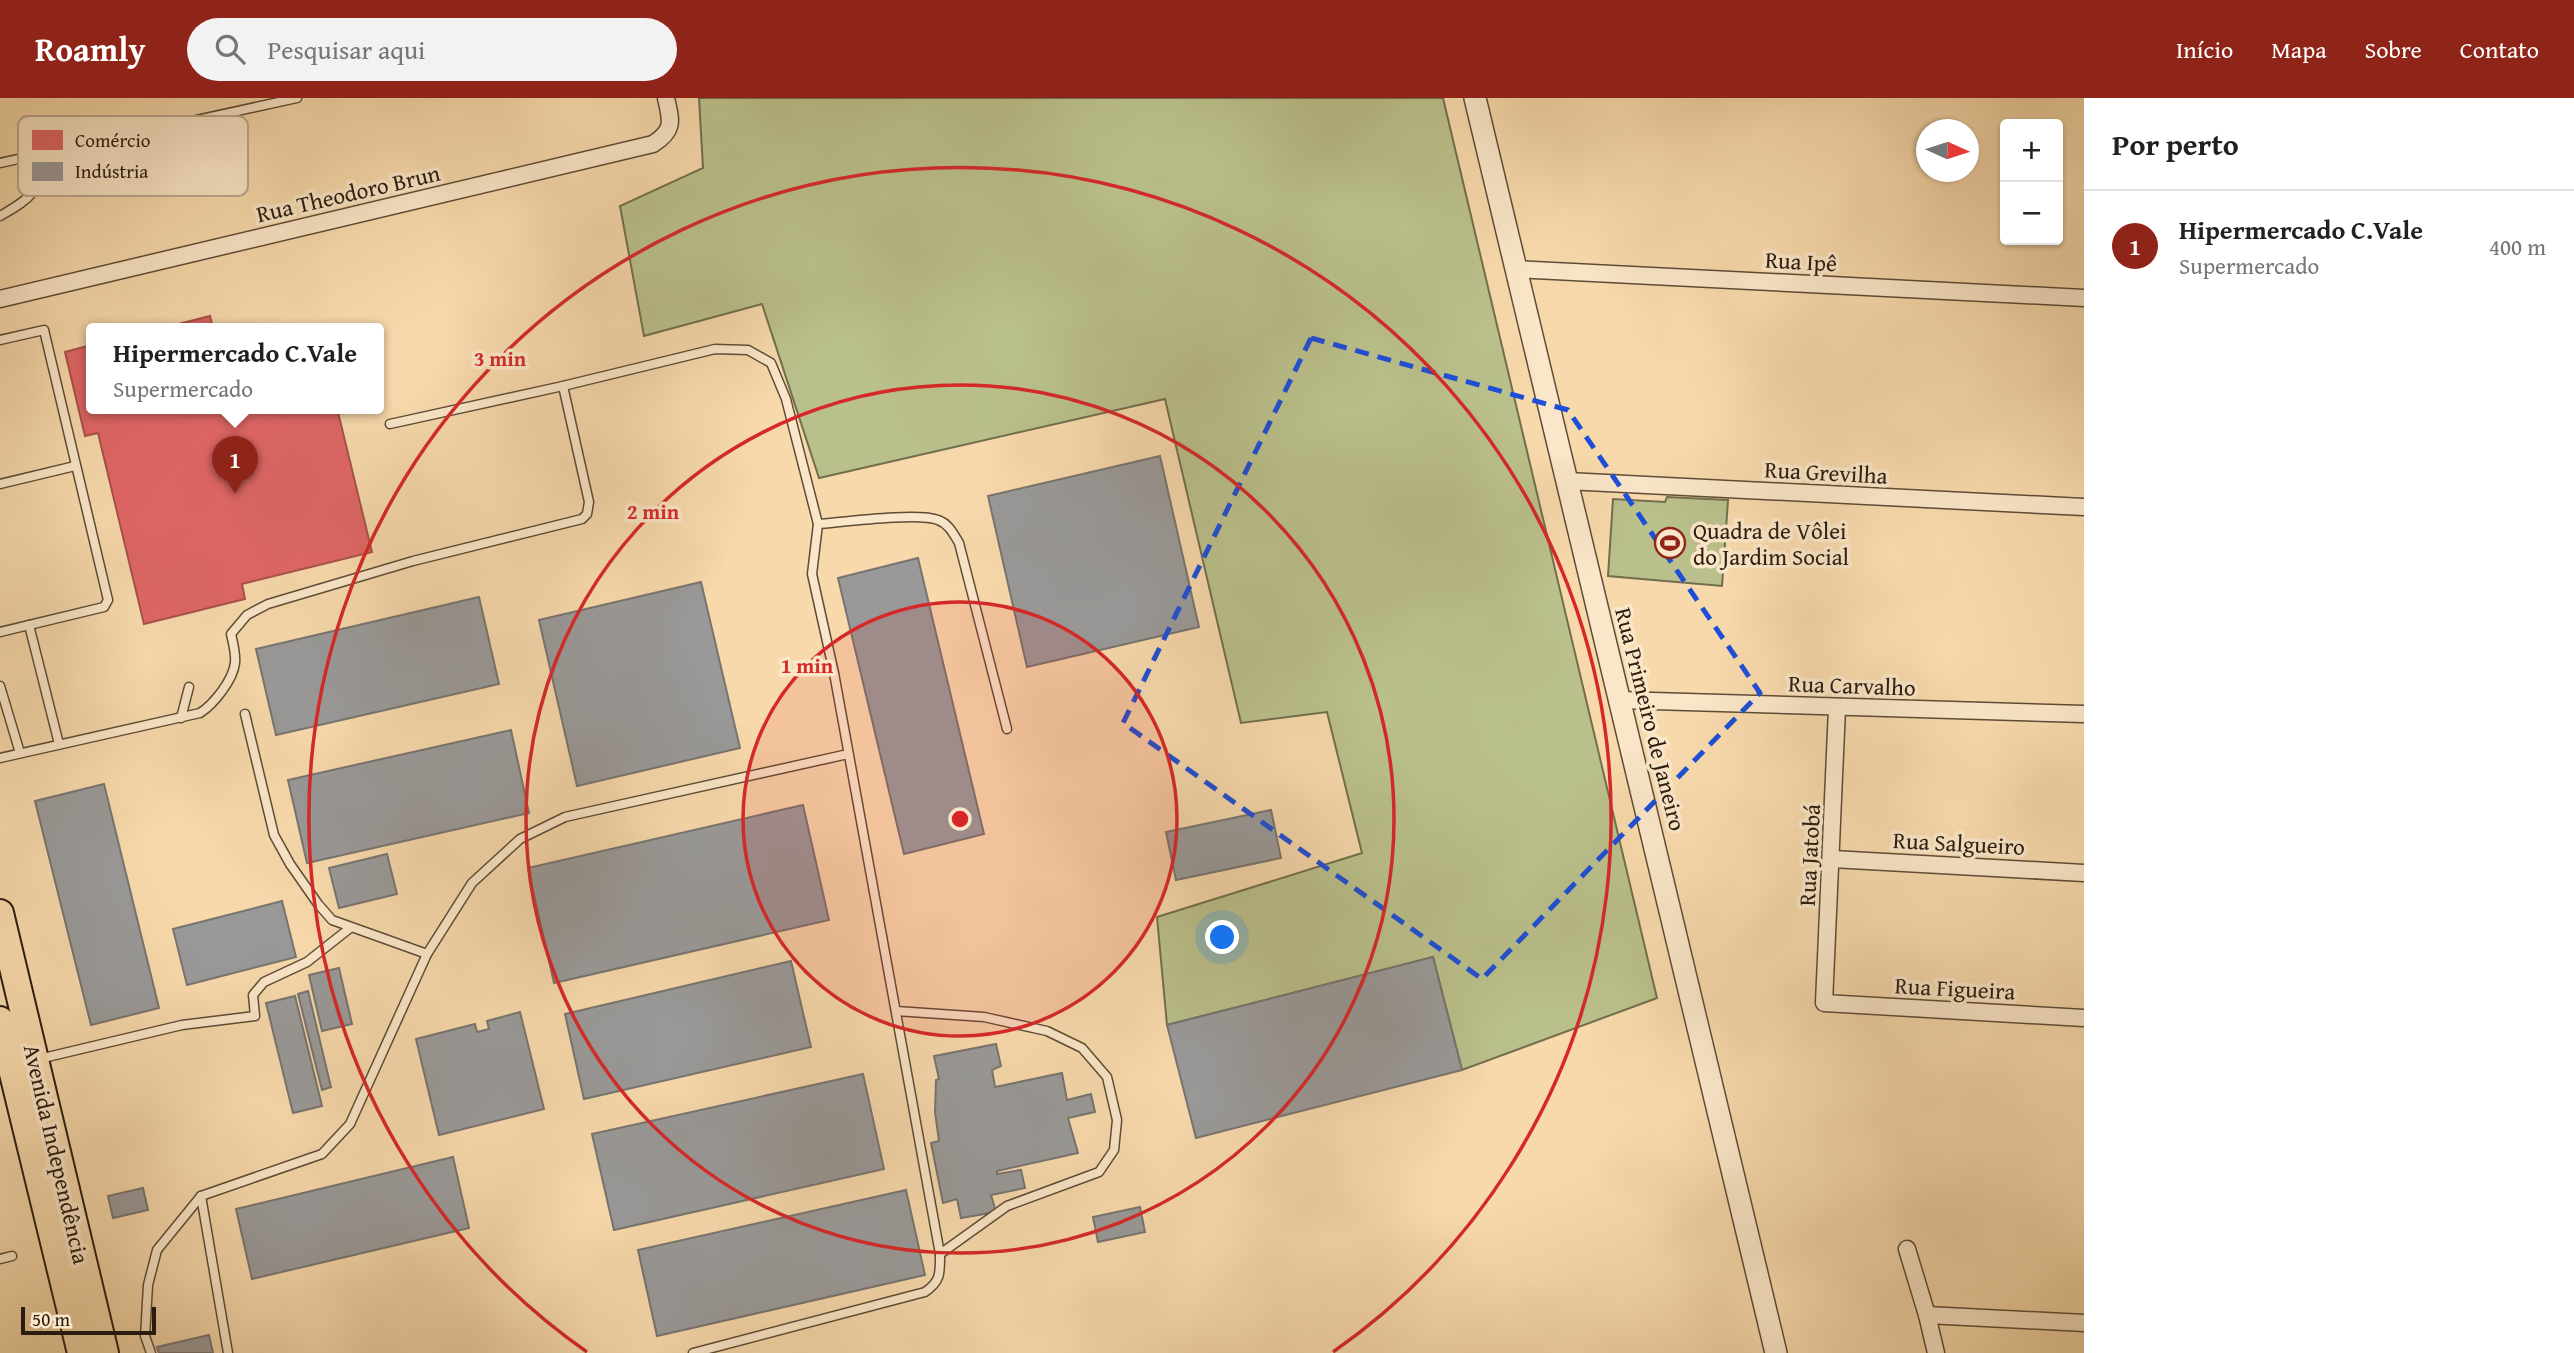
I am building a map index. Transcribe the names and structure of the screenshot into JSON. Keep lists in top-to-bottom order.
{
  "streets": {
    "main road": ["Avenida Independência"],
    "street": [
      "Rua Theodoro Brun",
      "Rua Ipê",
      "Rua Grevilha",
      "Rua Carvalho",
      "Rua Primeiro de Janeiro",
      "Rua Salgueiro",
      "Rua Jatobá",
      "Rua Figueira"
    ]
  },
  "crossings": [
    ["Rua Ipê", "Rua Primeiro de Janeiro"],
    ["Rua Grevilha", "Rua Primeiro de Janeiro"],
    ["Rua Carvalho", "Rua Primeiro de Janeiro"],
    ["Rua Carvalho", "Rua Jatobá"],
    ["Rua Salgueiro", "Rua Jatobá"],
    ["Rua Jatobá", "Rua Figueira"]
  ],
  "places": {
    "sports": ["Quadra de Vôlei do Jardim Social"]
  },
  "legend": ["Comércio", "Indústria"],
  "scale_bar": "50 m",
  "north": "right",
  "page": {
    "header": "Roamly",
    "search": "Pesquisar aqui",
    "nav": [
      "Início",
      "Mapa",
      "Sobre",
      "Contato"
    ],
    "heading": "Por perto",
    "map_buttons": ["+", "−"],
    "list": [
      {
        "mark": "1",
        "name": "Hipermercado C.Vale",
        "note": "Supermercado",
        "value": "400 m"
      }
    ],
    "popup": ["Hipermercado C.Vale", "Supermercado"],
    "pins": "1",
    "scale": "50 m"
  },
  "rings": ["3 min", "2 min", "1 min"]
}
